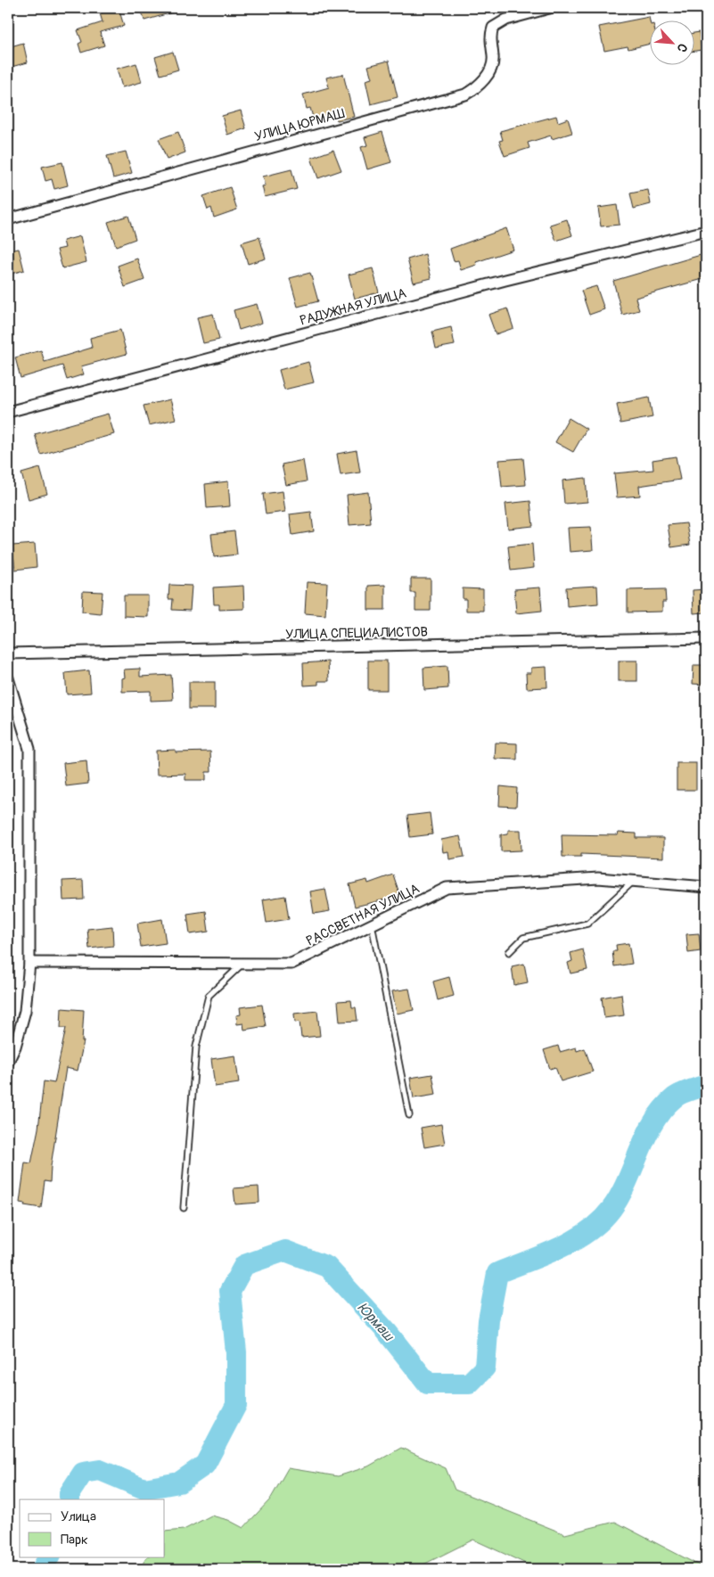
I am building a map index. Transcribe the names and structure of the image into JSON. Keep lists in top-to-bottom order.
{
  "streets": {
    "street": [
      "УЛИЦА ЮРМАШ",
      "РАДУЖНАЯ УЛИЦА",
      "УЛИЦА СПЕЦИАЛИСТОВ",
      "РАССВЕТНАЯ УЛИЦА"
    ]
  },
  "water": ["Юрмаш"],
  "legend": ["Улица", "Парк"],
  "north": "bottom right"
}
